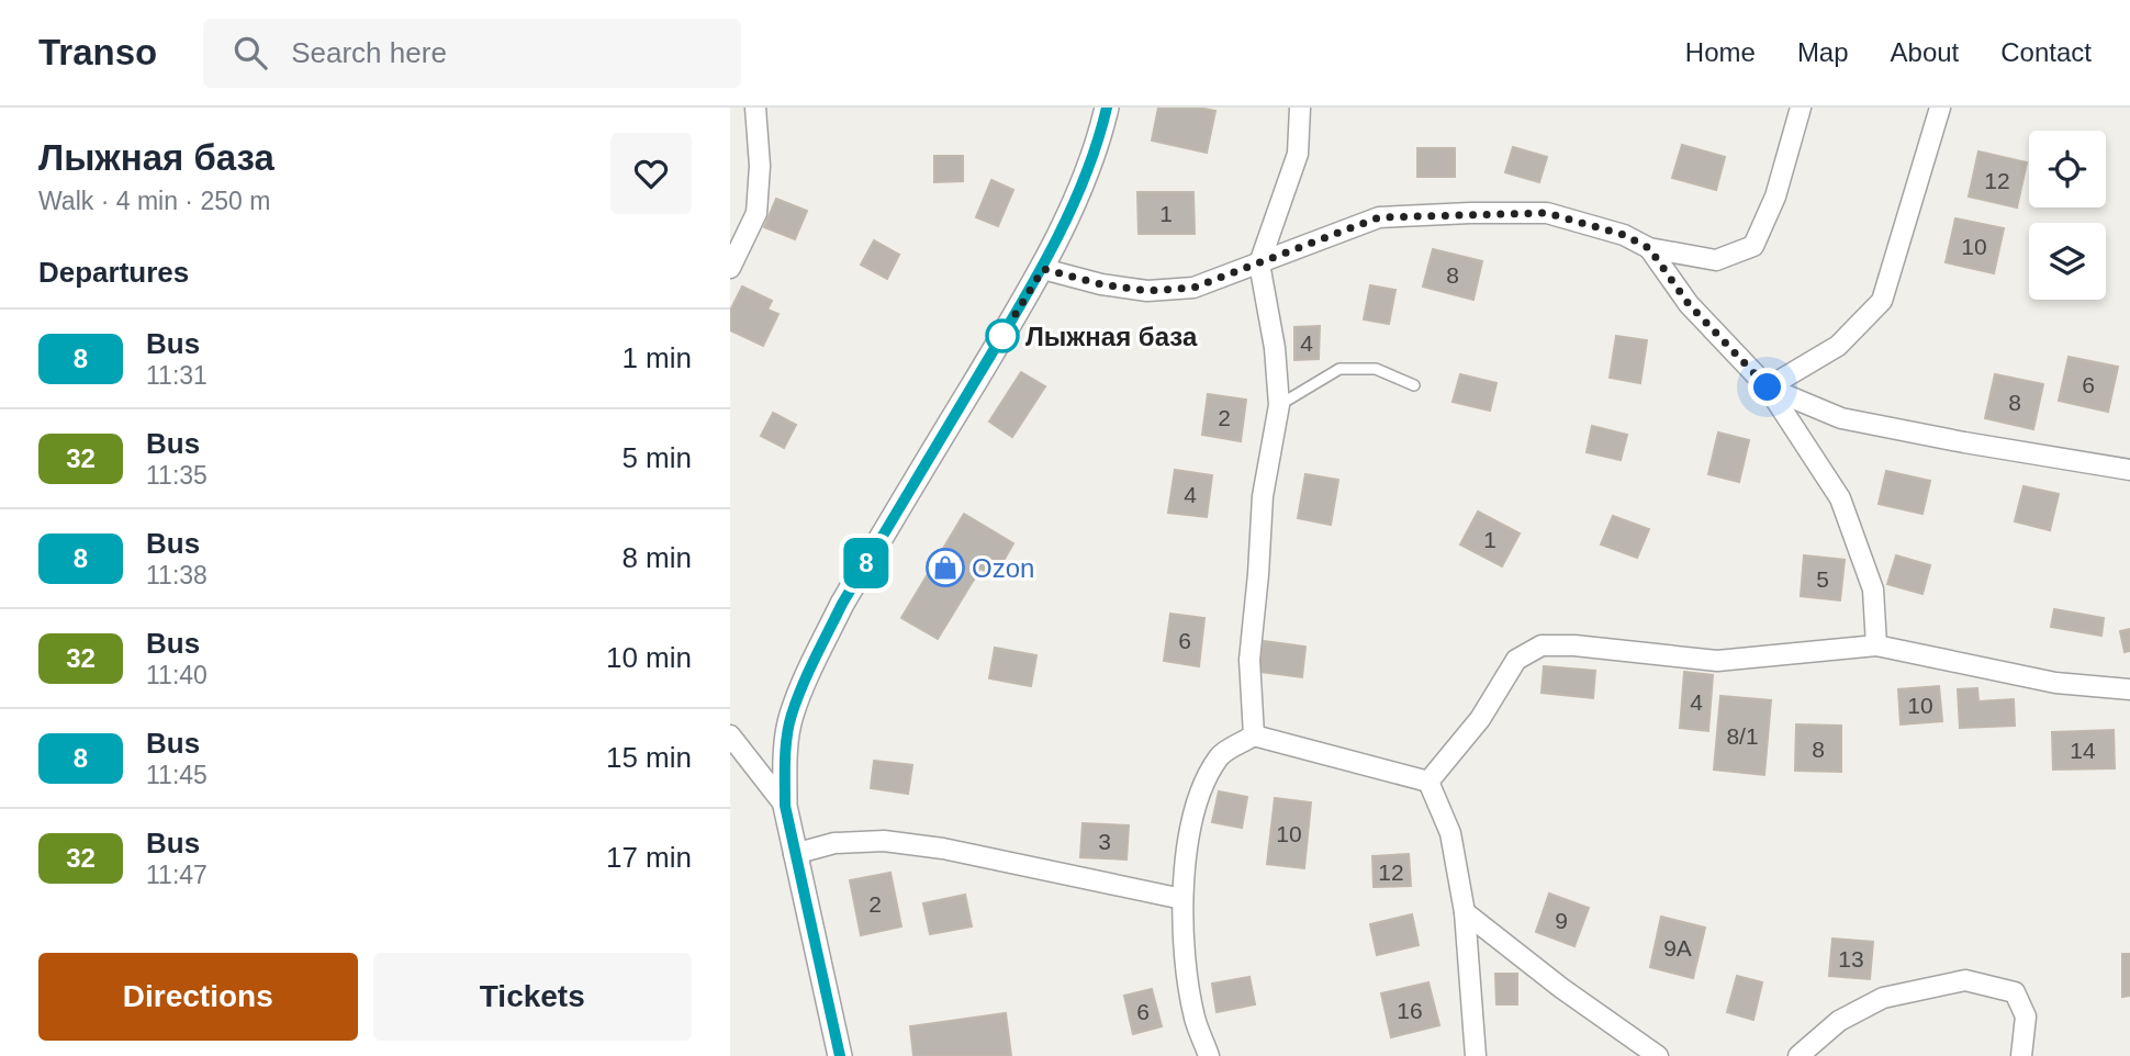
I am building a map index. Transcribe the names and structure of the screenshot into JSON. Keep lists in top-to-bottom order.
{
  "places": {
    "other": ["Лыжная база"],
    "shop": ["Ozon"]
  },
  "lines": ["bus line 8"],
  "house_numbers": [
    "12",
    "1",
    "10",
    "8",
    "4",
    "6",
    "8",
    "2",
    "4",
    "1",
    "5",
    "6",
    "4",
    "10",
    "8/1",
    "8",
    "14",
    "10",
    "3",
    "12",
    "2",
    "9",
    "9А",
    "13",
    "16",
    "6"
  ],
  "page": {
    "header": "Transo",
    "search": "Search here",
    "nav": [
      "Home",
      "Map",
      "About",
      "Contact"
    ],
    "heading": [
      ["Лыжная база", "Walk · 4 min · 250 m"],
      "Departures"
    ],
    "on_map": "8",
    "list": [
      {
        "mark": "8",
        "name": "Bus",
        "note": "11:31",
        "value": "1 min"
      },
      {
        "mark": "32",
        "name": "Bus",
        "note": "11:35",
        "value": "5 min"
      },
      {
        "mark": "8",
        "name": "Bus",
        "note": "11:38",
        "value": "8 min"
      },
      {
        "mark": "32",
        "name": "Bus",
        "note": "11:40",
        "value": "10 min"
      },
      {
        "mark": "8",
        "name": "Bus",
        "note": "11:45",
        "value": "15 min"
      },
      {
        "mark": "32",
        "name": "Bus",
        "note": "11:47",
        "value": "17 min"
      }
    ],
    "buttons": ["Directions", "Tickets"]
  }
}
